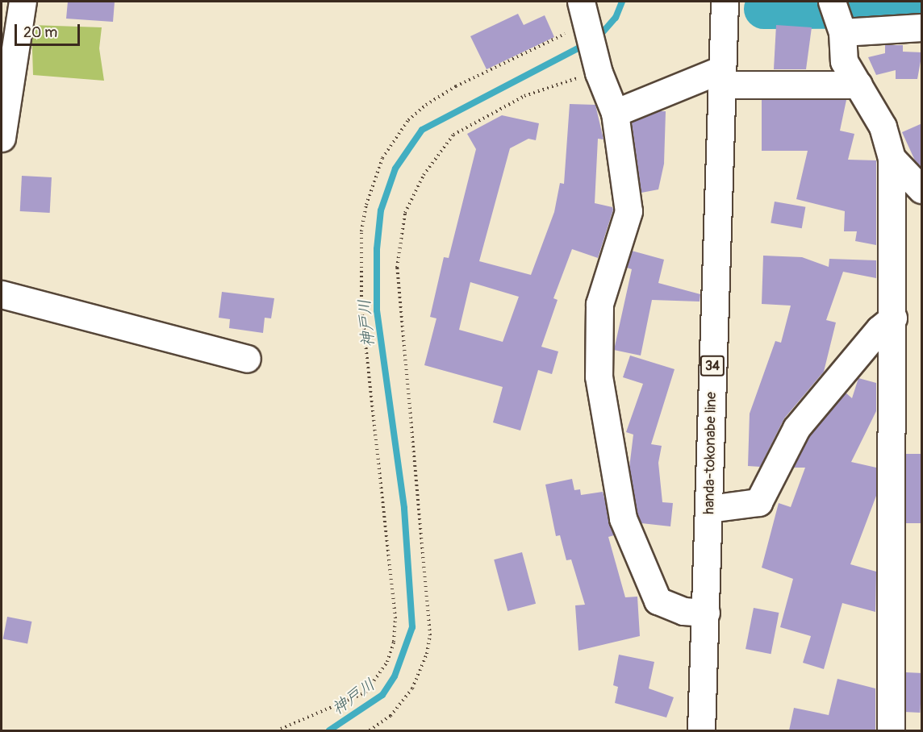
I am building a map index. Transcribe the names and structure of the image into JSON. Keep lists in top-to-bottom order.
{
  "streets": {
    "street": ["34", "handa-tokonabe line"]
  },
  "water": ["神戸川"],
  "scale_bar": "20 m"
}
